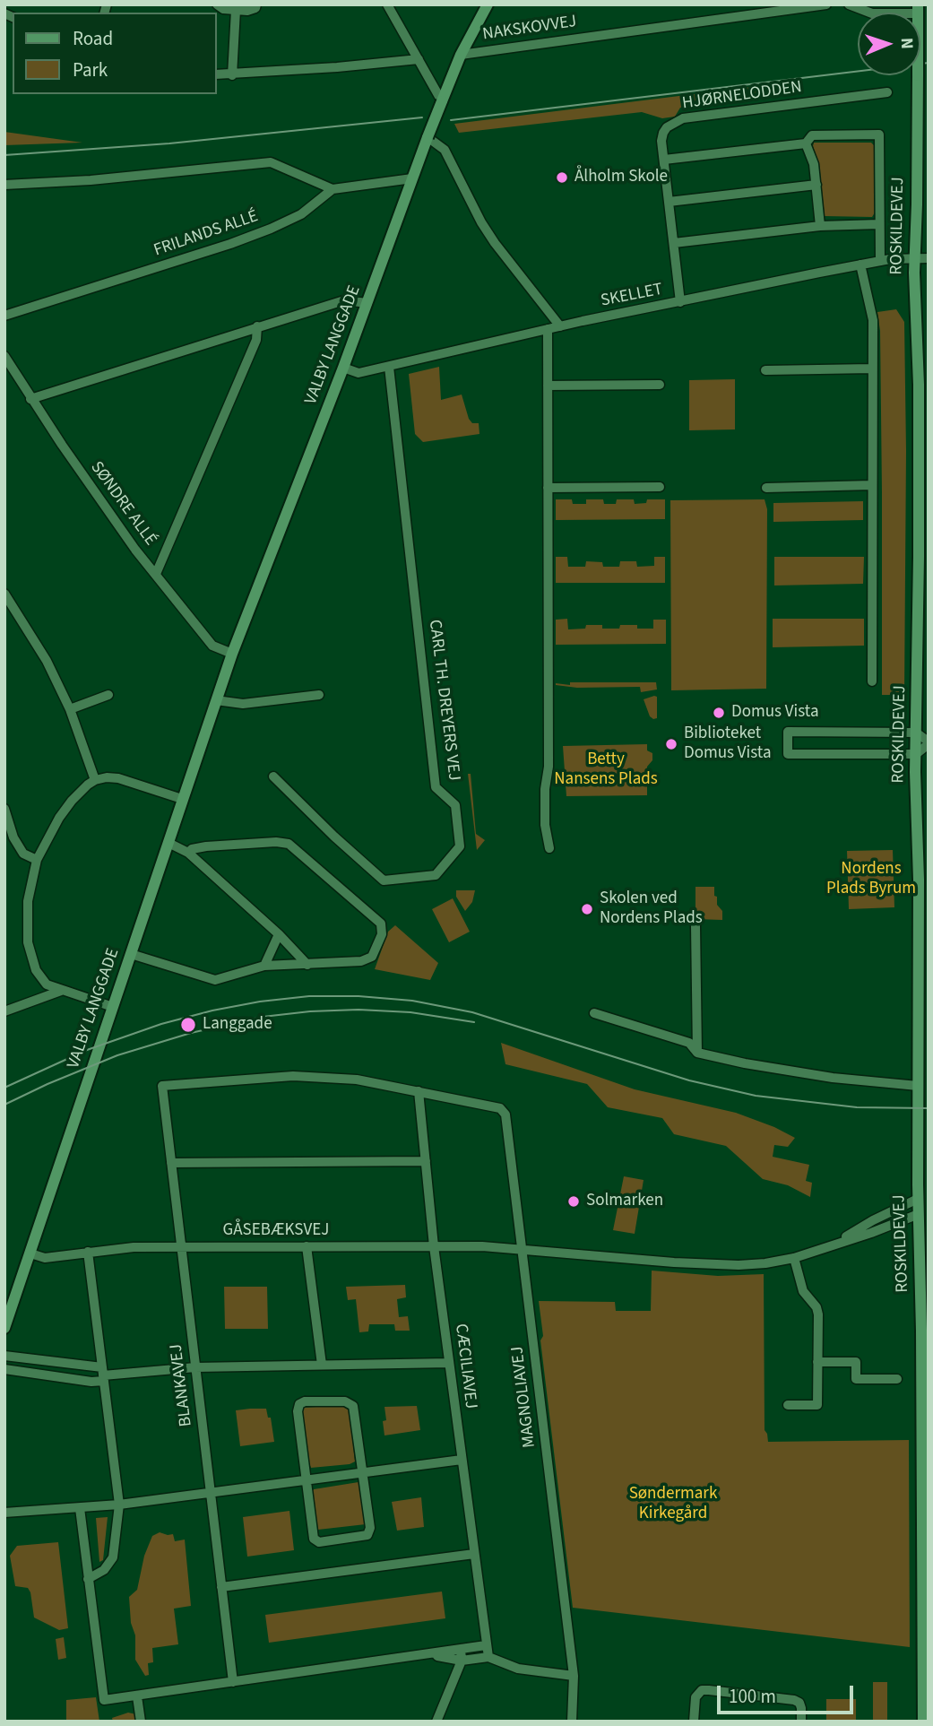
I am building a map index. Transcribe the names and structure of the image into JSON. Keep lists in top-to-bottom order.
{
  "streets": {
    "street": [
      "NAKSKOVVEJ",
      "HJØRNELODDEN",
      "ROSKILDEVEJ",
      "FRILANDS ALLÉ",
      "SKELLET",
      "VALBY LANGGADE",
      "SØNDRE ALLÉ",
      "CARL TH. DREYERS VEJ",
      "GÅSEBÆKSVEJ",
      "CÆCILIAVEJ",
      "BLANKAVEJ",
      "MAGNOLIAVEJ"
    ]
  },
  "crossings": [
    ["NAKSKOVVEJ", "VALBY LANGGADE"],
    ["HJØRNELODDEN", "SKELLET"],
    ["ROSKILDEVEJ", "SKELLET"],
    ["SKELLET", "VALBY LANGGADE"],
    ["SKELLET", "CARL TH. DREYERS VEJ"],
    ["VALBY LANGGADE", "SØNDRE ALLÉ"],
    ["VALBY LANGGADE", "GÅSEBÆKSVEJ"],
    ["GÅSEBÆKSVEJ", "CÆCILIAVEJ"],
    ["GÅSEBÆKSVEJ", "BLANKAVEJ"],
    ["GÅSEBÆKSVEJ", "MAGNOLIAVEJ"],
    ["CÆCILIAVEJ", "BLANKAVEJ"],
    ["CÆCILIAVEJ", "MAGNOLIAVEJ"],
    ["BLANKAVEJ", "MAGNOLIAVEJ"]
  ],
  "parks": ["Betty Nansens Plads", "Nordens Plads Byrum", "Søndermark Kirkegård"],
  "places": [
    "Ålholm Skole",
    "Domus Vista",
    "Biblioteket Domus Vista",
    "Skolen ved Nordens Plads",
    "Langgade",
    "Solmarken"
  ],
  "legend": ["Road", "Park"],
  "scale_bar": "100 m",
  "north": "right"
}
